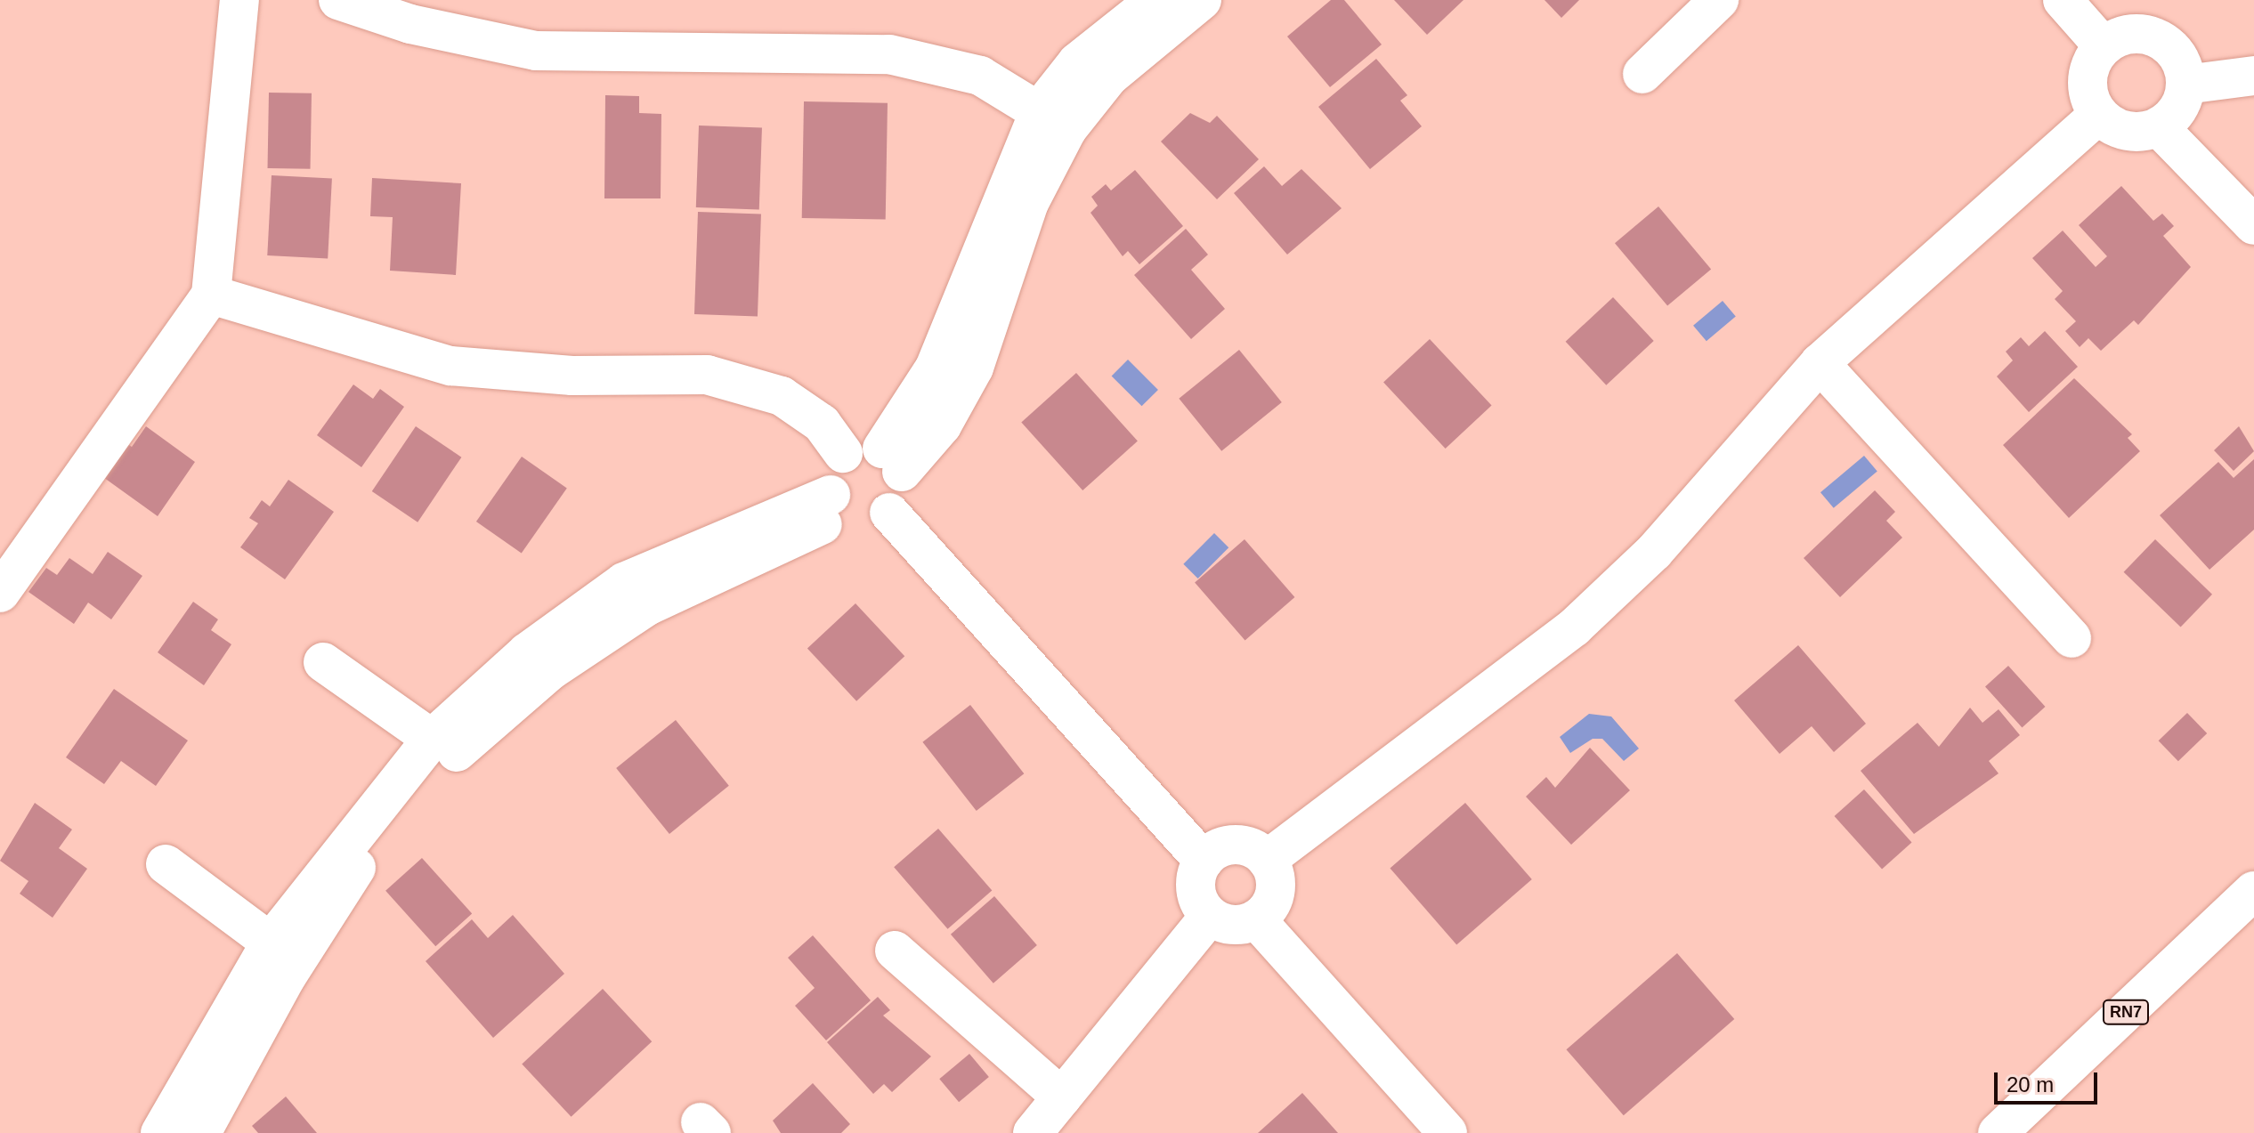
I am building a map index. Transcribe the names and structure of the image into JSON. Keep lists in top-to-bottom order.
{
  "streets": {
    "street": ["RN7"]
  },
  "scale_bar": "20 m"
}
